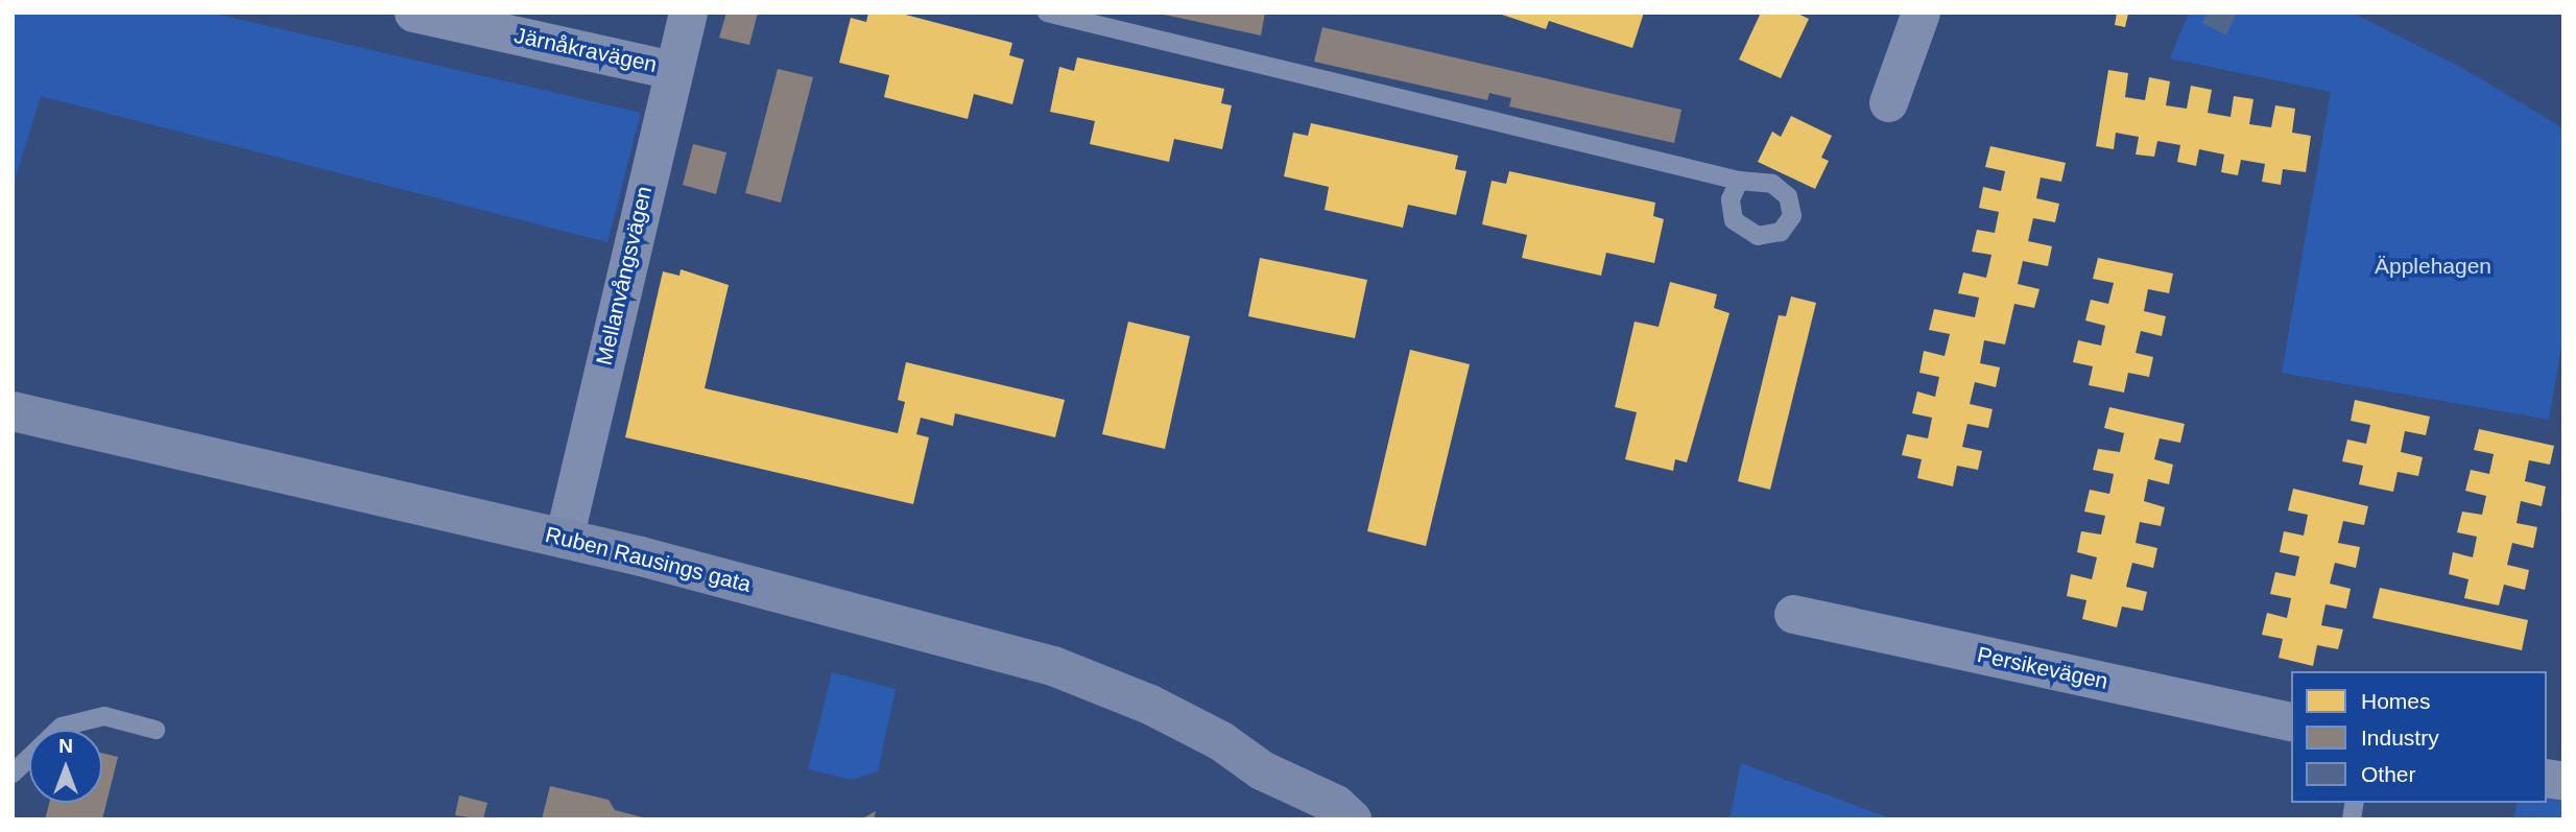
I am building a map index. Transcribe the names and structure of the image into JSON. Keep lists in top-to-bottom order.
{
  "streets": {
    "main road": ["Ruben Rausings gata"],
    "street": ["Järnåkravägen", "Mellanvångsvägen", "Persikevägen"]
  },
  "crossings": [
    ["Järnåkravägen", "Mellanvångsvägen"],
    ["Mellanvångsvägen", "Ruben Rausings gata"]
  ],
  "parks": ["Äpplehagen"],
  "legend": ["Homes", "Industry", "Other"],
  "north": "top"
}
